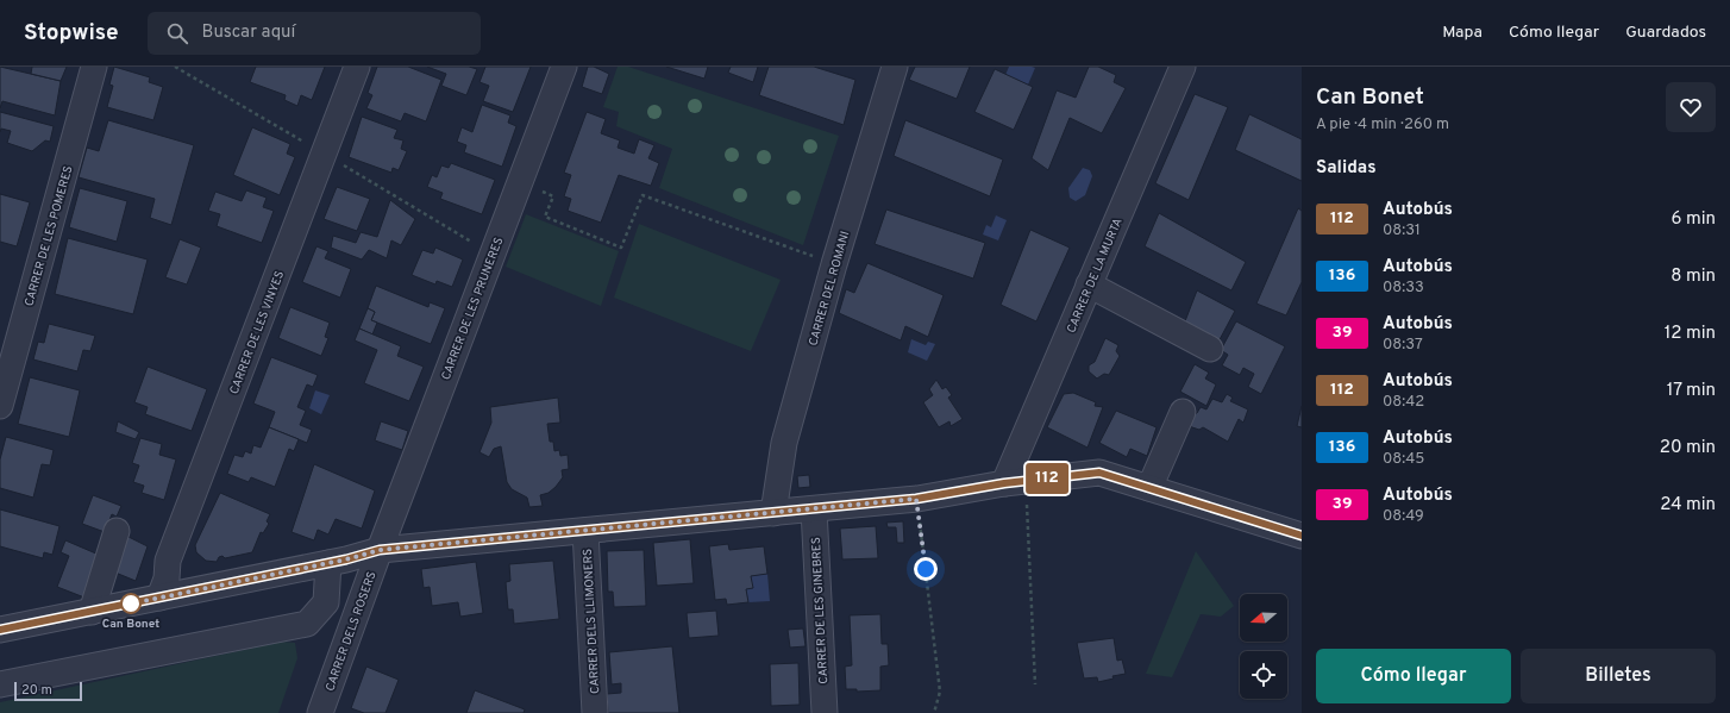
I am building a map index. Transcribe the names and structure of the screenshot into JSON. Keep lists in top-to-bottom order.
{
  "streets": {
    "street": [
      "CARRER DE LES POMERES",
      "CARRER DE LA MURTA",
      "CARRER DEL ROMANI",
      "CARRER DE LES PRUNERES",
      "CARRER DE LES VINYES",
      "CARRER DE LES GINEBRES",
      "CARRER DELS LLIMONERS",
      "CARRER DELS ROSERS"
    ]
  },
  "crossings": [
    ["CARRER DE LES PRUNERES", "CARRER DELS ROSERS"]
  ],
  "places": ["Can Bonet"],
  "lines": ["bus line 112"],
  "scale_bar": "20 m",
  "north": "left",
  "page": {
    "header": "Stopwise",
    "search": "Buscar aquí",
    "nav": ["Mapa", "Cómo llegar", "Guardados"],
    "on_map": "112",
    "heading": [
      ["Can Bonet", "A pie · 4 min · 260 m"],
      "Salidas"
    ],
    "list": [
      {
        "mark": "112",
        "name": "Autobús",
        "note": "08:31",
        "value": "6 min"
      },
      {
        "mark": "136",
        "name": "Autobús",
        "note": "08:33",
        "value": "8 min"
      },
      {
        "mark": "39",
        "name": "Autobús",
        "note": "08:37",
        "value": "12 min"
      },
      {
        "mark": "112",
        "name": "Autobús",
        "note": "08:42",
        "value": "17 min"
      },
      {
        "mark": "136",
        "name": "Autobús",
        "note": "08:45",
        "value": "20 min"
      },
      {
        "mark": "39",
        "name": "Autobús",
        "note": "08:49",
        "value": "24 min"
      }
    ],
    "buttons": ["Cómo llegar", "Billetes"],
    "scale": "20 m"
  }
}
